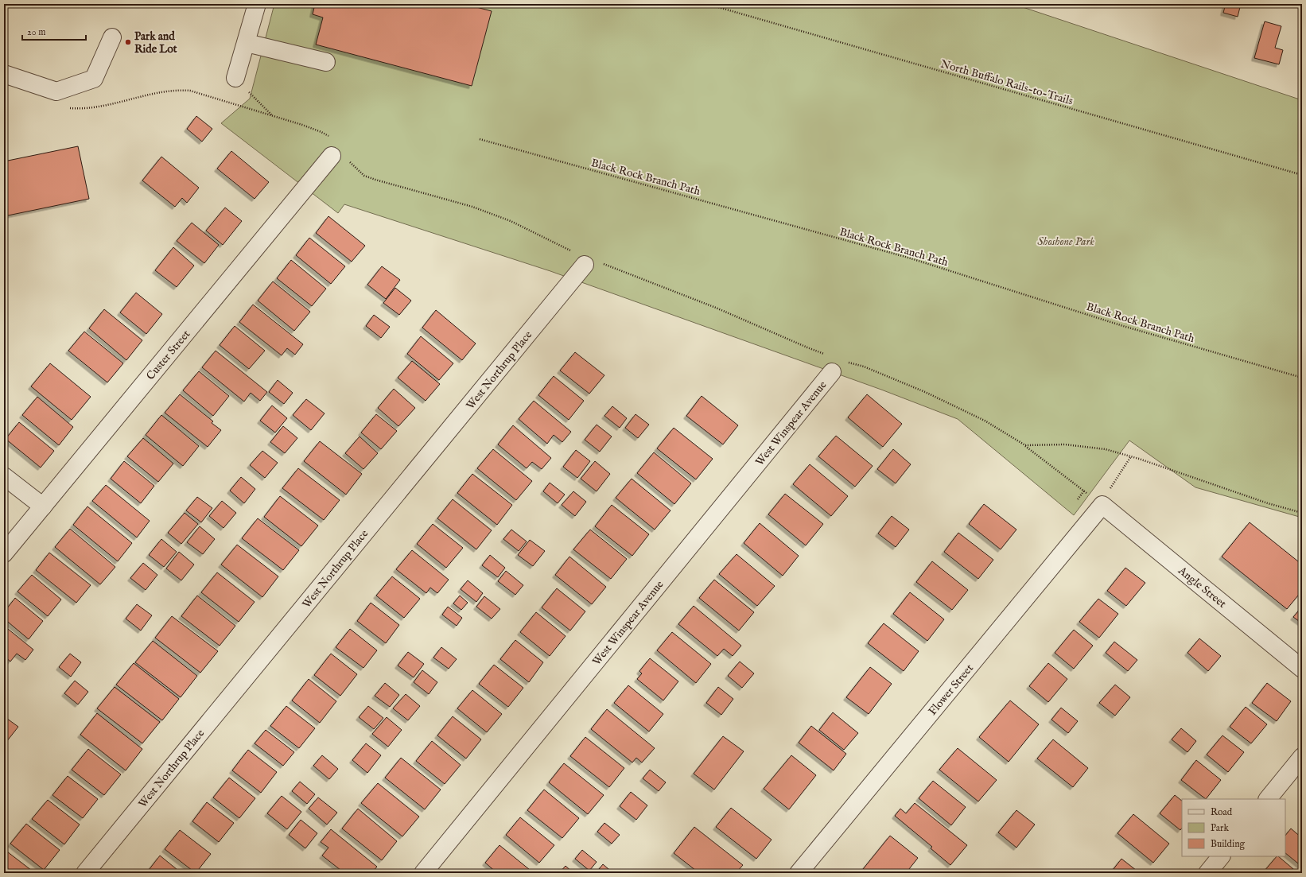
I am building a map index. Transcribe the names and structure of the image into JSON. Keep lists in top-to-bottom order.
{
  "streets": {
    "street": [
      "Custer Street",
      "West Northrup Place",
      "West Winspear Avenue",
      "Angle Street",
      "Flower Street"
    ],
    "path": ["North Buffalo Rails-to-Trails", "Black Rock Branch Path"]
  },
  "crossings": [
    ["Angle Street", "Flower Street"]
  ],
  "parks": ["Shoshone Park"],
  "places": ["Park and Ride Lot"],
  "legend": ["Road", "Park", "Building"],
  "scale_bar": "20 m"
}
